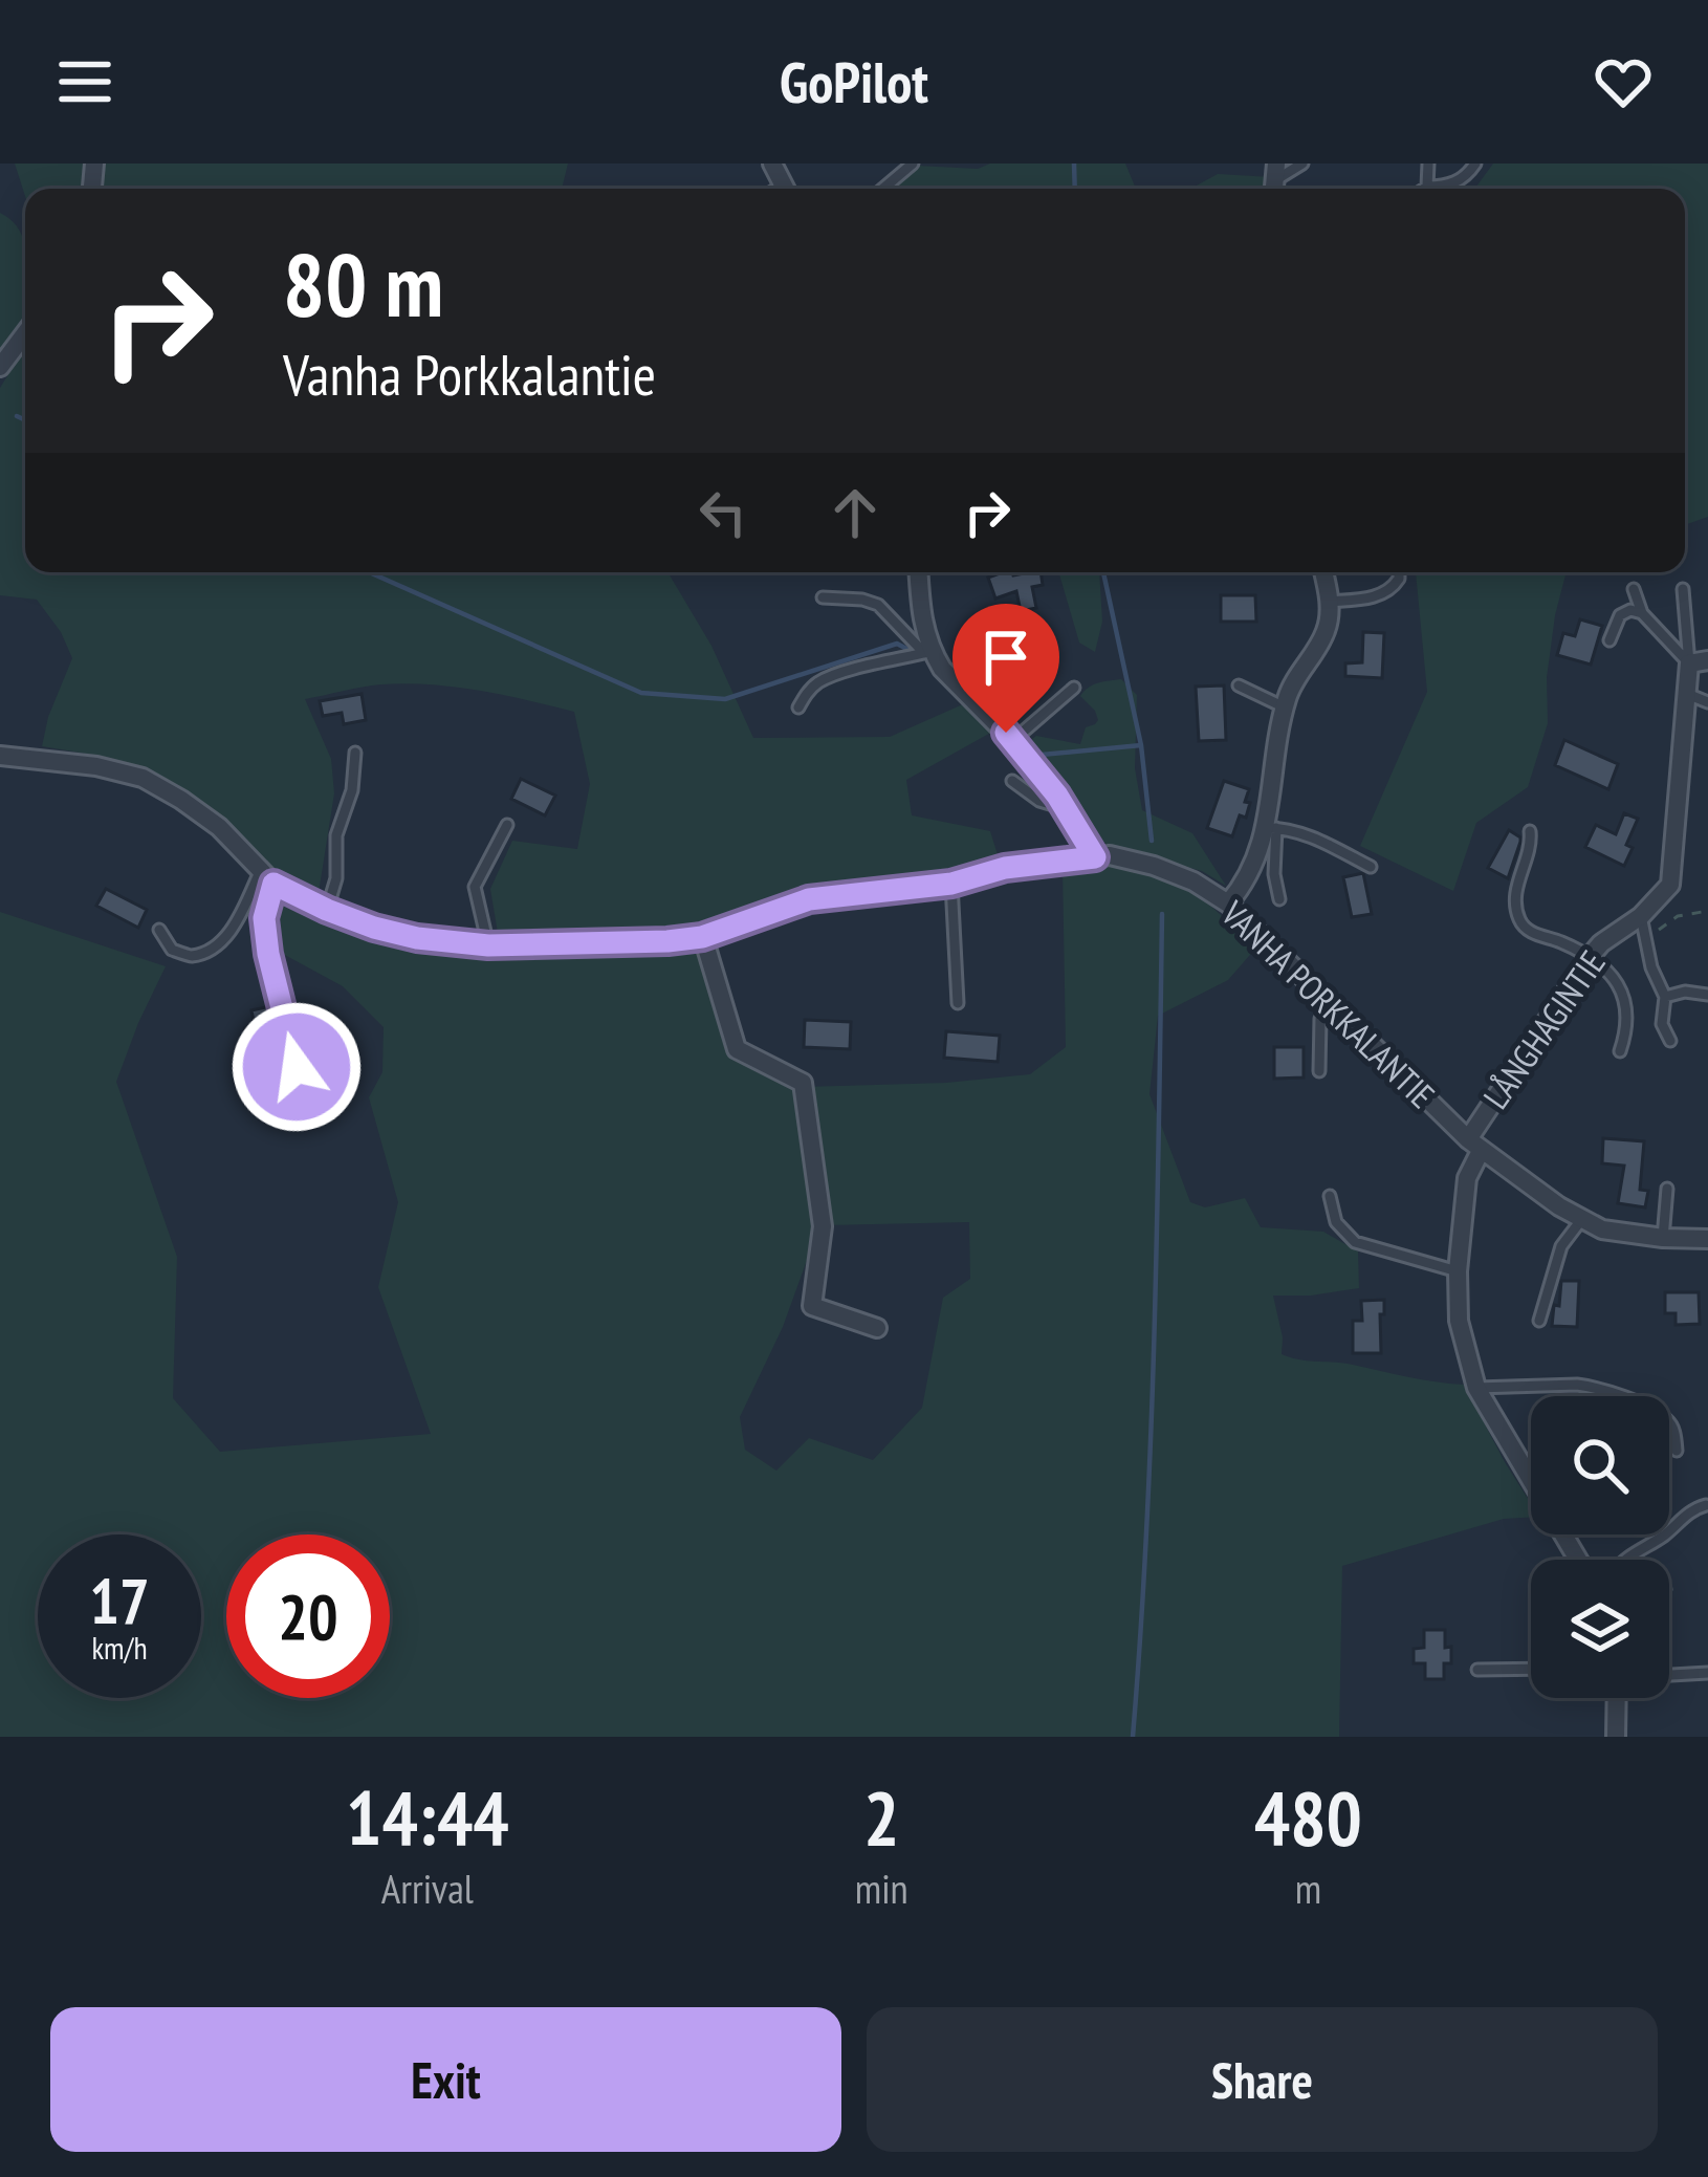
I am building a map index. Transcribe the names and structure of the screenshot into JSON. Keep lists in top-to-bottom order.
{
  "streets": {
    "street": ["VANHA PORKKALANTIE", "LÅNGHAGINTIE"]
  },
  "crossings": [
    ["VANHA PORKKALANTIE", "LÅNGHAGINTIE"]
  ],
  "page": {
    "header": "GoPilot",
    "turn": ["80 m", "Vanha Porkkalantie"],
    "speed": "17 km/h",
    "limit": "20",
    "eta": [
      "14:44",
      "Arrival",
      "2",
      "min",
      "480",
      "m"
    ],
    "buttons": ["Exit", "Share"]
  }
}
